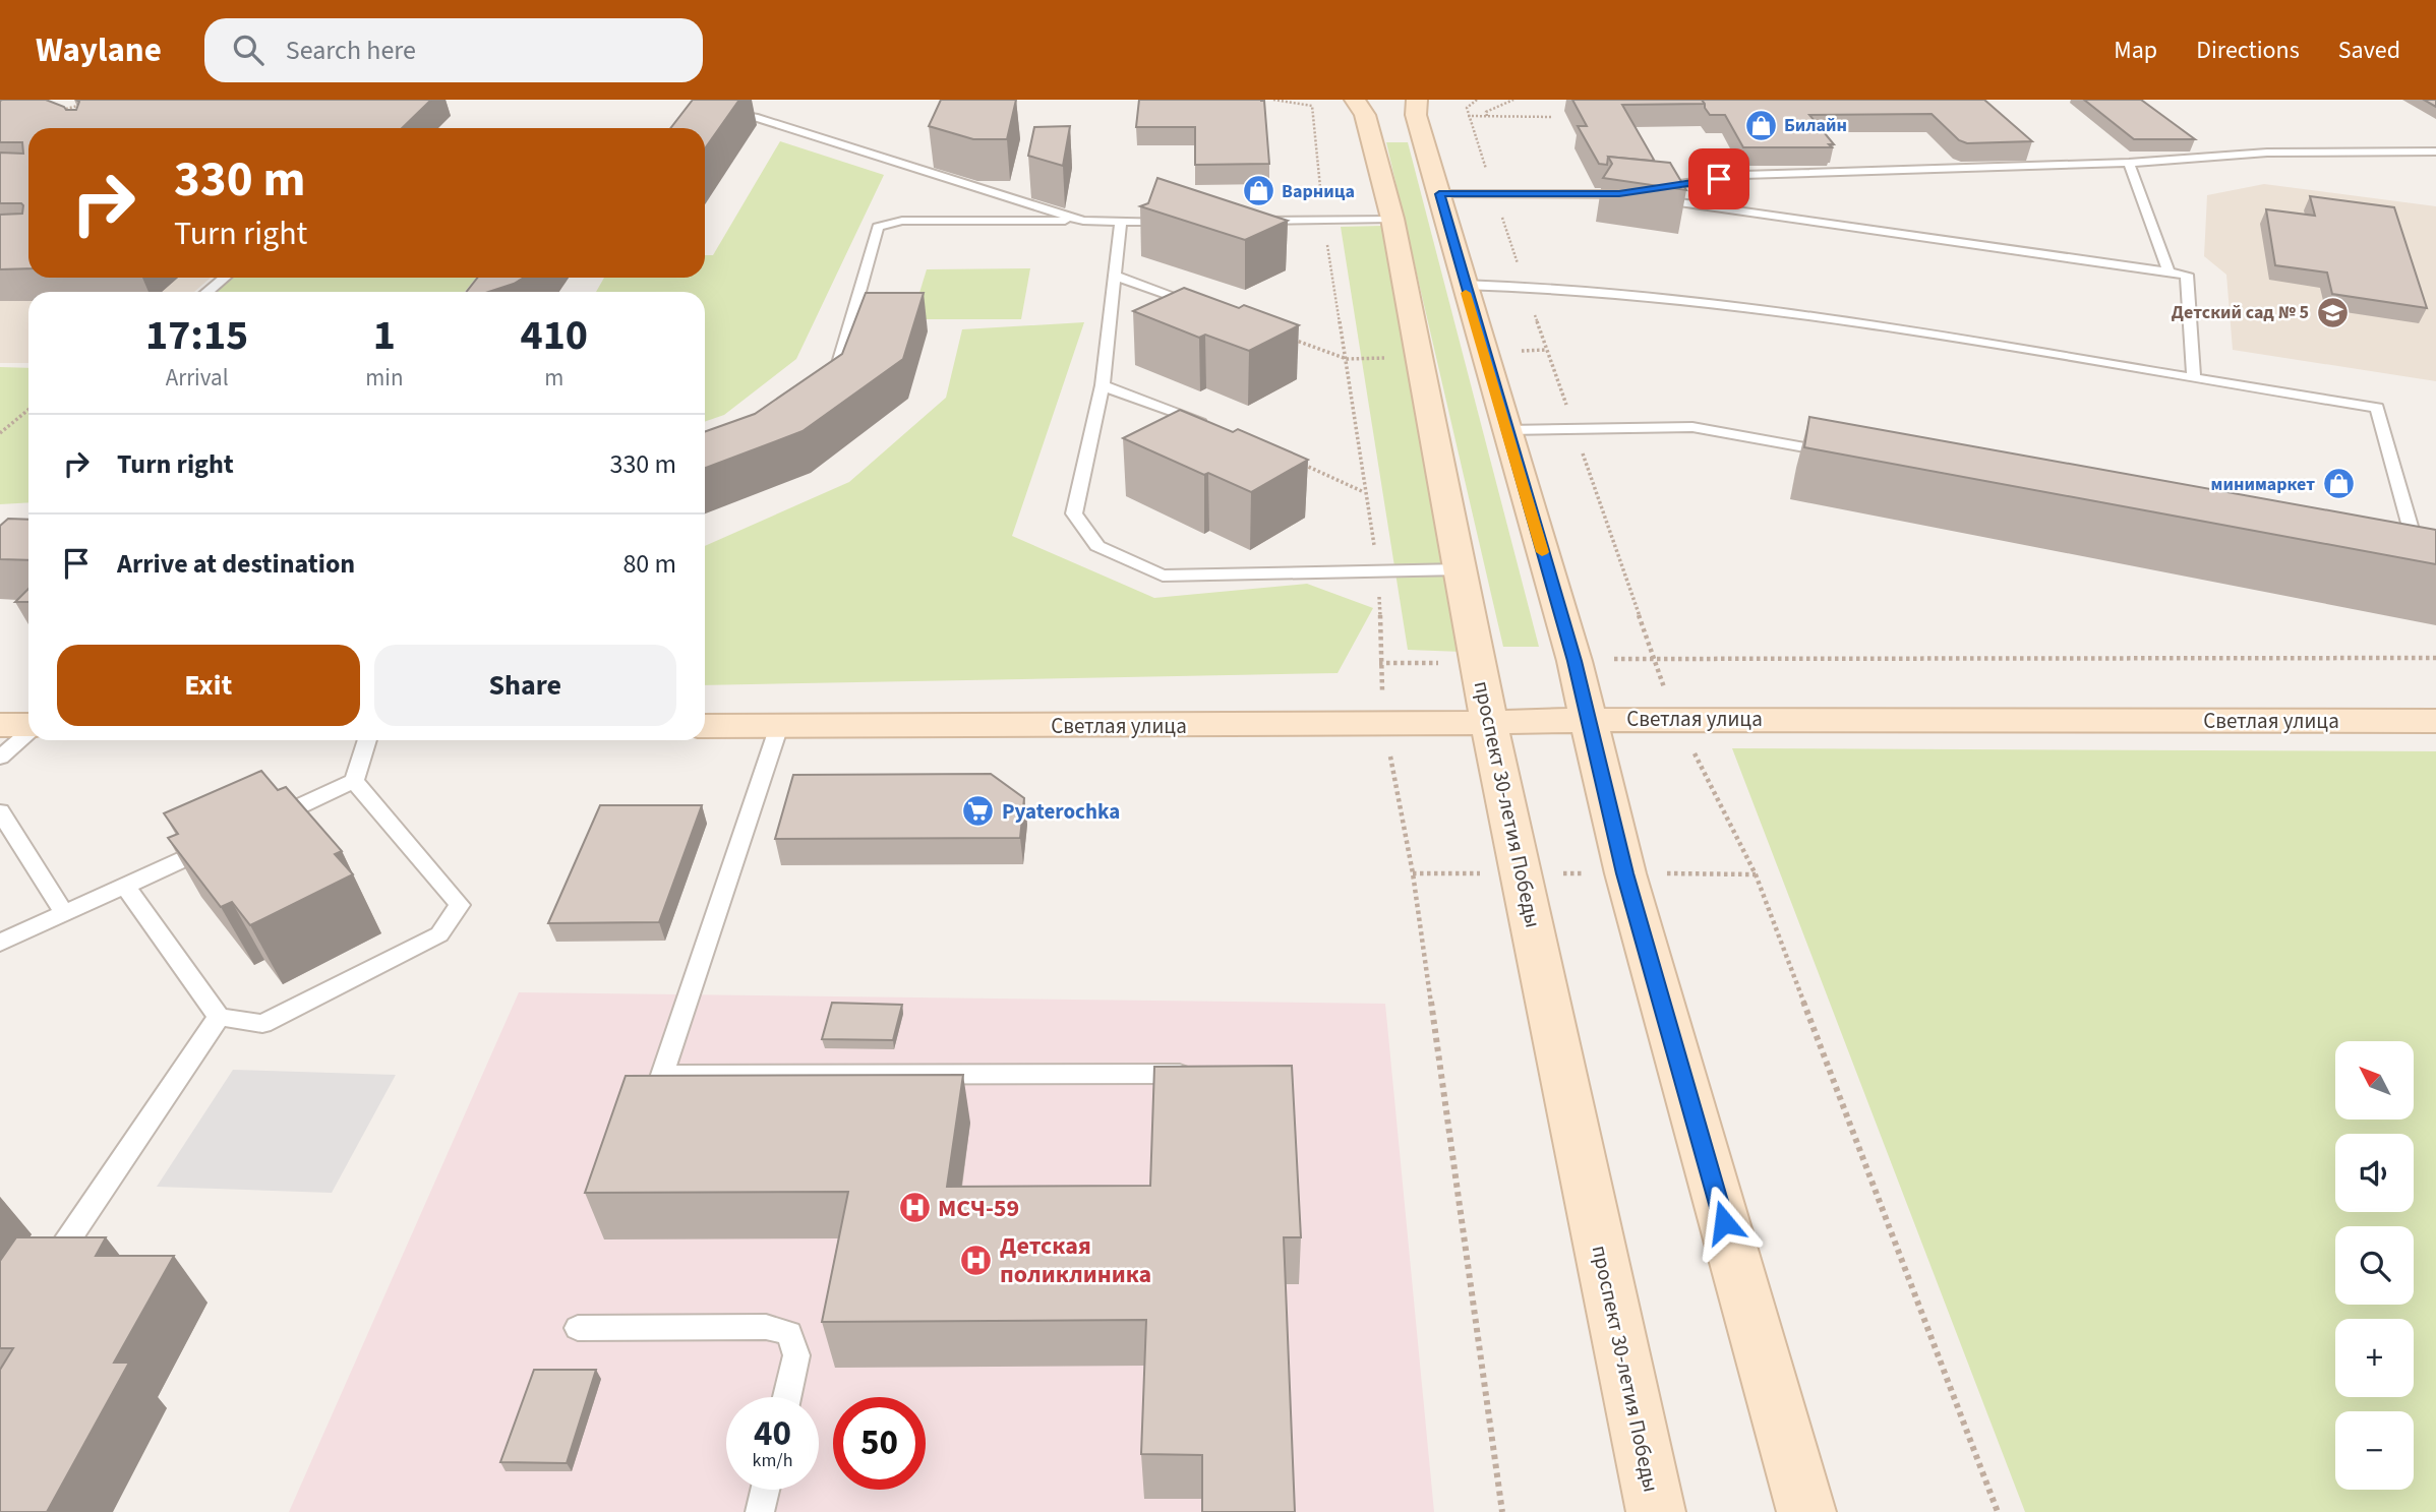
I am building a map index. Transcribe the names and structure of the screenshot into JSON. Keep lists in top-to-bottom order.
{
  "streets": {
    "main road": ["Светлая улица", "проспект 30-летия Победы"]
  },
  "crossings": [
    ["Светлая улица", "проспект 30-летия Победы"]
  ],
  "places": {
    "shop": ["Билайн", "Варница", "минимаркет"],
    "school or university": ["Детский сад № 5"],
    "supermarket": ["Pyaterochka"],
    "hospital": ["МСЧ-59", "Детская поликлиника"]
  },
  "north": "top left",
  "page": {
    "header": "Waylane",
    "search": "Search here",
    "nav": ["Map", "Directions", "Saved"],
    "turn": ["330 m", "Turn right"],
    "eta": [
      "17:15",
      "Arrival",
      "1",
      "min",
      "410",
      "m"
    ],
    "list": [
      {
        "name": "Turn right",
        "value": "330 m"
      },
      {
        "name": "Arrive at destination",
        "value": "80 m"
      }
    ],
    "buttons": ["Exit", "Share"],
    "map_buttons": ["+", "−"],
    "speed": "40 km/h",
    "limit": "50"
  }
}
